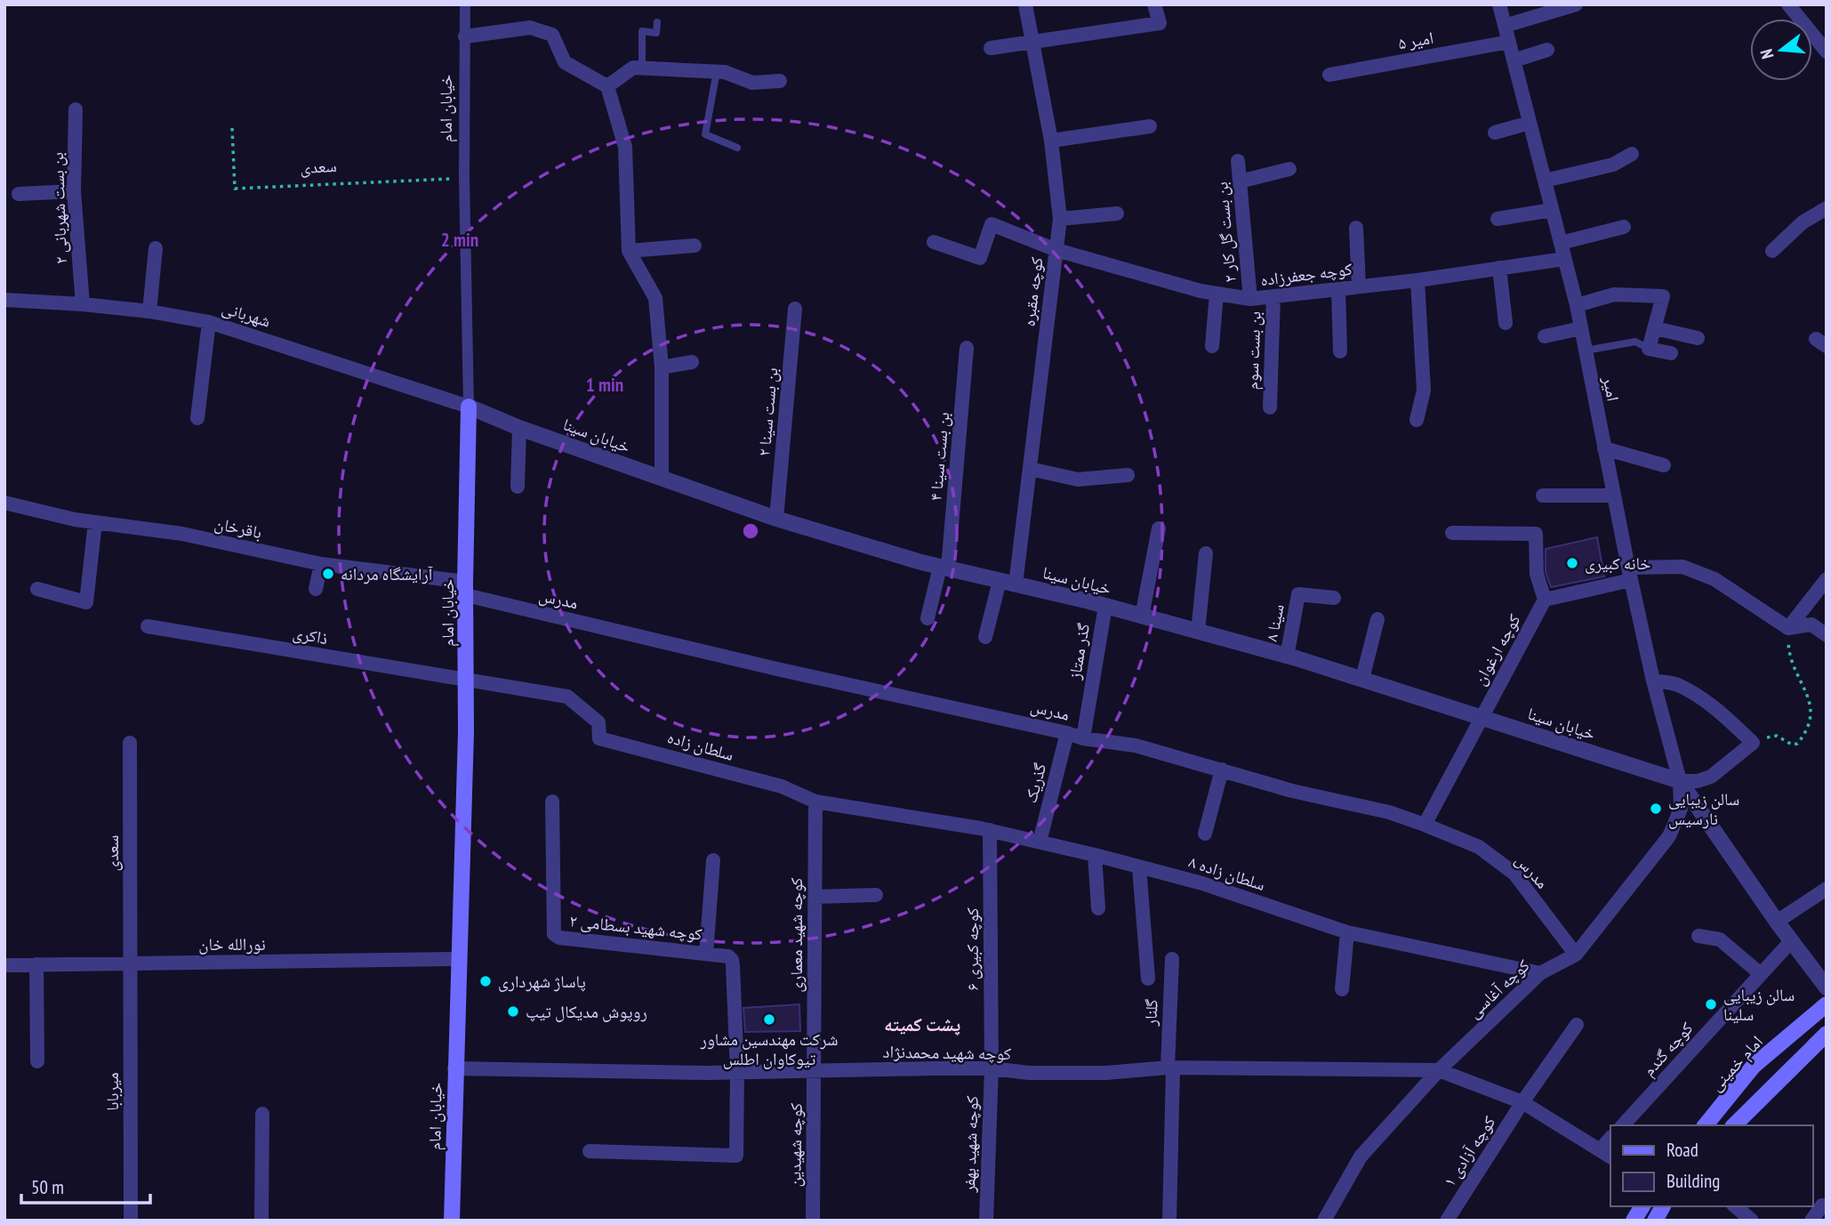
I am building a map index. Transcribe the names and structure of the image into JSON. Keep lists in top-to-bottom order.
{
  "streets": {
    "main road": ["خیابان امام", "امام خمینی"],
    "street": [
      "امیر ۵",
      "سعدی",
      "بن بست شهربانی ۲",
      "بن بست گل کار ۲",
      "کوچه جعفرزاده",
      "کوچه مقبره",
      "شهربانی",
      "بن بست سوم",
      "امیر",
      "بن بست سینا ۲",
      "خیابان سینا",
      "بن بست سینا ۴",
      "باقرخان",
      "مدرس",
      "سینا ۸",
      "ذاکری",
      "کوچه ارغوان",
      "گذر ممتاز",
      "سلطان زاده",
      "گذریک",
      "سلطان زاده ۸",
      "کوچه شهید بسطامی ۲",
      "کوچه شهید معماری",
      "نورالله خان",
      "کوچه کبیری ۶",
      "کوچه آغاسی",
      "گلنار",
      "کوچه گندم",
      "کوچه شهید محمدنژاد",
      "میربابا",
      "کوچه شهید بهفر",
      "کوچه شهیدین",
      "کوچه آزادی ۱"
    ]
  },
  "crossings": [
    ["امیر ۵", "امیر"],
    ["خیابان امام", "سعدی"],
    ["خیابان امام", "شهربانی"],
    ["خیابان امام", "خیابان سینا"],
    ["خیابان امام", "باقرخان"],
    ["خیابان امام", "مدرس"],
    ["خیابان امام", "ذاکری"],
    ["خیابان امام", "نورالله خان"],
    ["خیابان امام", "کوچه شهید محمدنژاد"],
    ["سعدی", "نورالله خان"],
    ["سعدی", "میربابا"],
    ["بن بست شهربانی ۲", "شهربانی"],
    ["بن بست گل کار ۲", "کوچه جعفرزاده"],
    ["کوچه جعفرزاده", "کوچه مقبره"],
    ["کوچه جعفرزاده", "بن بست سوم"],
    ["کوچه جعفرزاده", "امیر"],
    ["کوچه مقبره", "خیابان سینا"],
    ["شهربانی", "خیابان سینا"],
    ["امیر", "خیابان سینا"],
    ["امیر", "کوچه آغاسی"],
    ["بن بست سینا ۲", "خیابان سینا"],
    ["خیابان سینا", "بن بست سینا ۴"],
    ["خیابان سینا", "سینا ۸"],
    ["خیابان سینا", "کوچه ارغوان"],
    ["خیابان سینا", "گذر ممتاز"],
    ["خیابان سینا", "کوچه آغاسی"],
    ["باقرخان", "مدرس"],
    ["مدرس", "کوچه ارغوان"],
    ["مدرس", "گذر ممتاز"],
    ["مدرس", "گذریک"],
    ["مدرس", "کوچه آغاسی"],
    ["ذاکری", "سلطان زاده"],
    ["سلطان زاده", "سلطان زاده ۸"],
    ["سلطان زاده", "کوچه شهید معماری"],
    ["گذریک", "سلطان زاده ۸"],
    ["سلطان زاده ۸", "کوچه کبیری ۶"],
    ["سلطان زاده ۸", "کوچه آغاسی"],
    ["کوچه شهید بسطامی ۲", "کوچه شهید محمدنژاد"],
    ["کوچه شهید معماری", "کوچه شهید محمدنژاد"],
    ["کوچه شهید معماری", "کوچه شهیدین"],
    ["نورالله خان", "میربابا"],
    ["کوچه کبیری ۶", "کوچه شهید محمدنژاد"],
    ["کوچه کبیری ۶", "کوچه شهید بهفر"],
    ["کوچه آغاسی", "کوچه شهید محمدنژاد"],
    ["گلنار", "کوچه شهید محمدنژاد"],
    ["کوچه شهید محمدنژاد", "کوچه شهید بهفر"],
    ["کوچه شهید محمدنژاد", "کوچه شهیدین"]
  ],
  "districts": ["پشت کمیته"],
  "places": [
    "خانه کبیری",
    "آرایشگاه مردانه",
    "سالن زیبایی نارسیس",
    "پاساژ شهرداری",
    "سالن زیبایی سلینا",
    "روپوش مدیکال تیپ",
    "شرکت مهندسین مشاور تیوکاوان اطلس"
  ],
  "legend": ["Road", "Building"],
  "scale_bar": "50 m",
  "north": "left",
  "rings": ["2 min", "1 min"]
}
